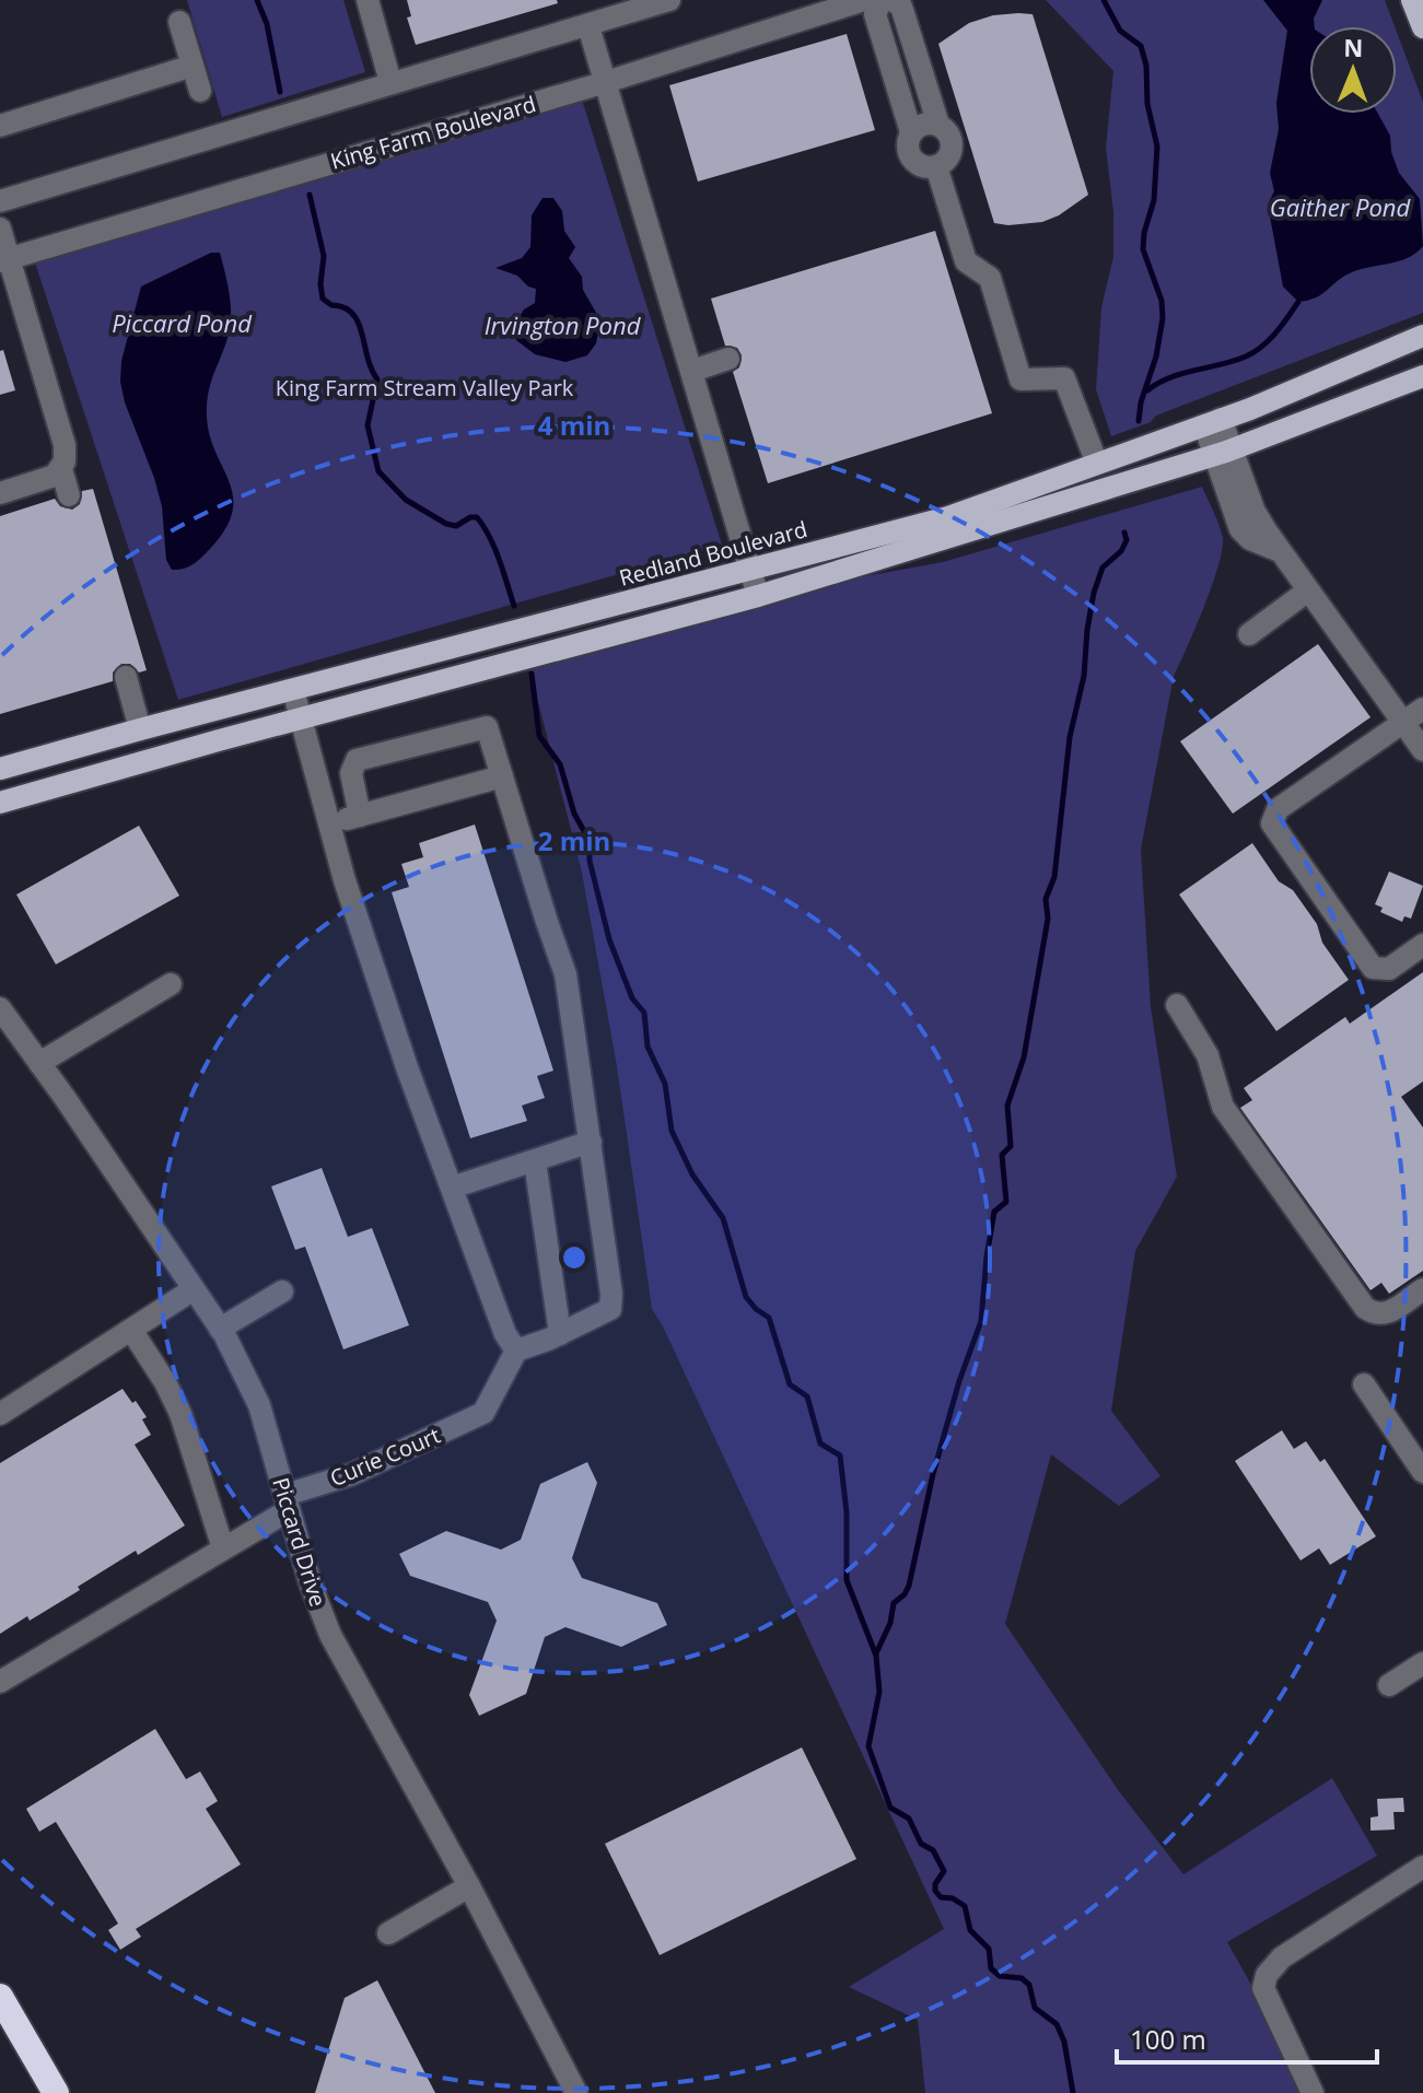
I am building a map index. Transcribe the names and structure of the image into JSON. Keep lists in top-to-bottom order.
{
  "streets": {
    "main road": ["Redland Boulevard"],
    "street": ["King Farm Boulevard", "Curie Court", "Piccard Drive"]
  },
  "crossings": [
    ["Curie Court", "Piccard Drive"]
  ],
  "water": ["Gaither Pond", "Piccard Pond", "Irvington Pond"],
  "parks": ["King Farm Stream Valley Park"],
  "scale_bar": "100 m",
  "north": "top",
  "rings": ["4 min", "2 min"]
}
